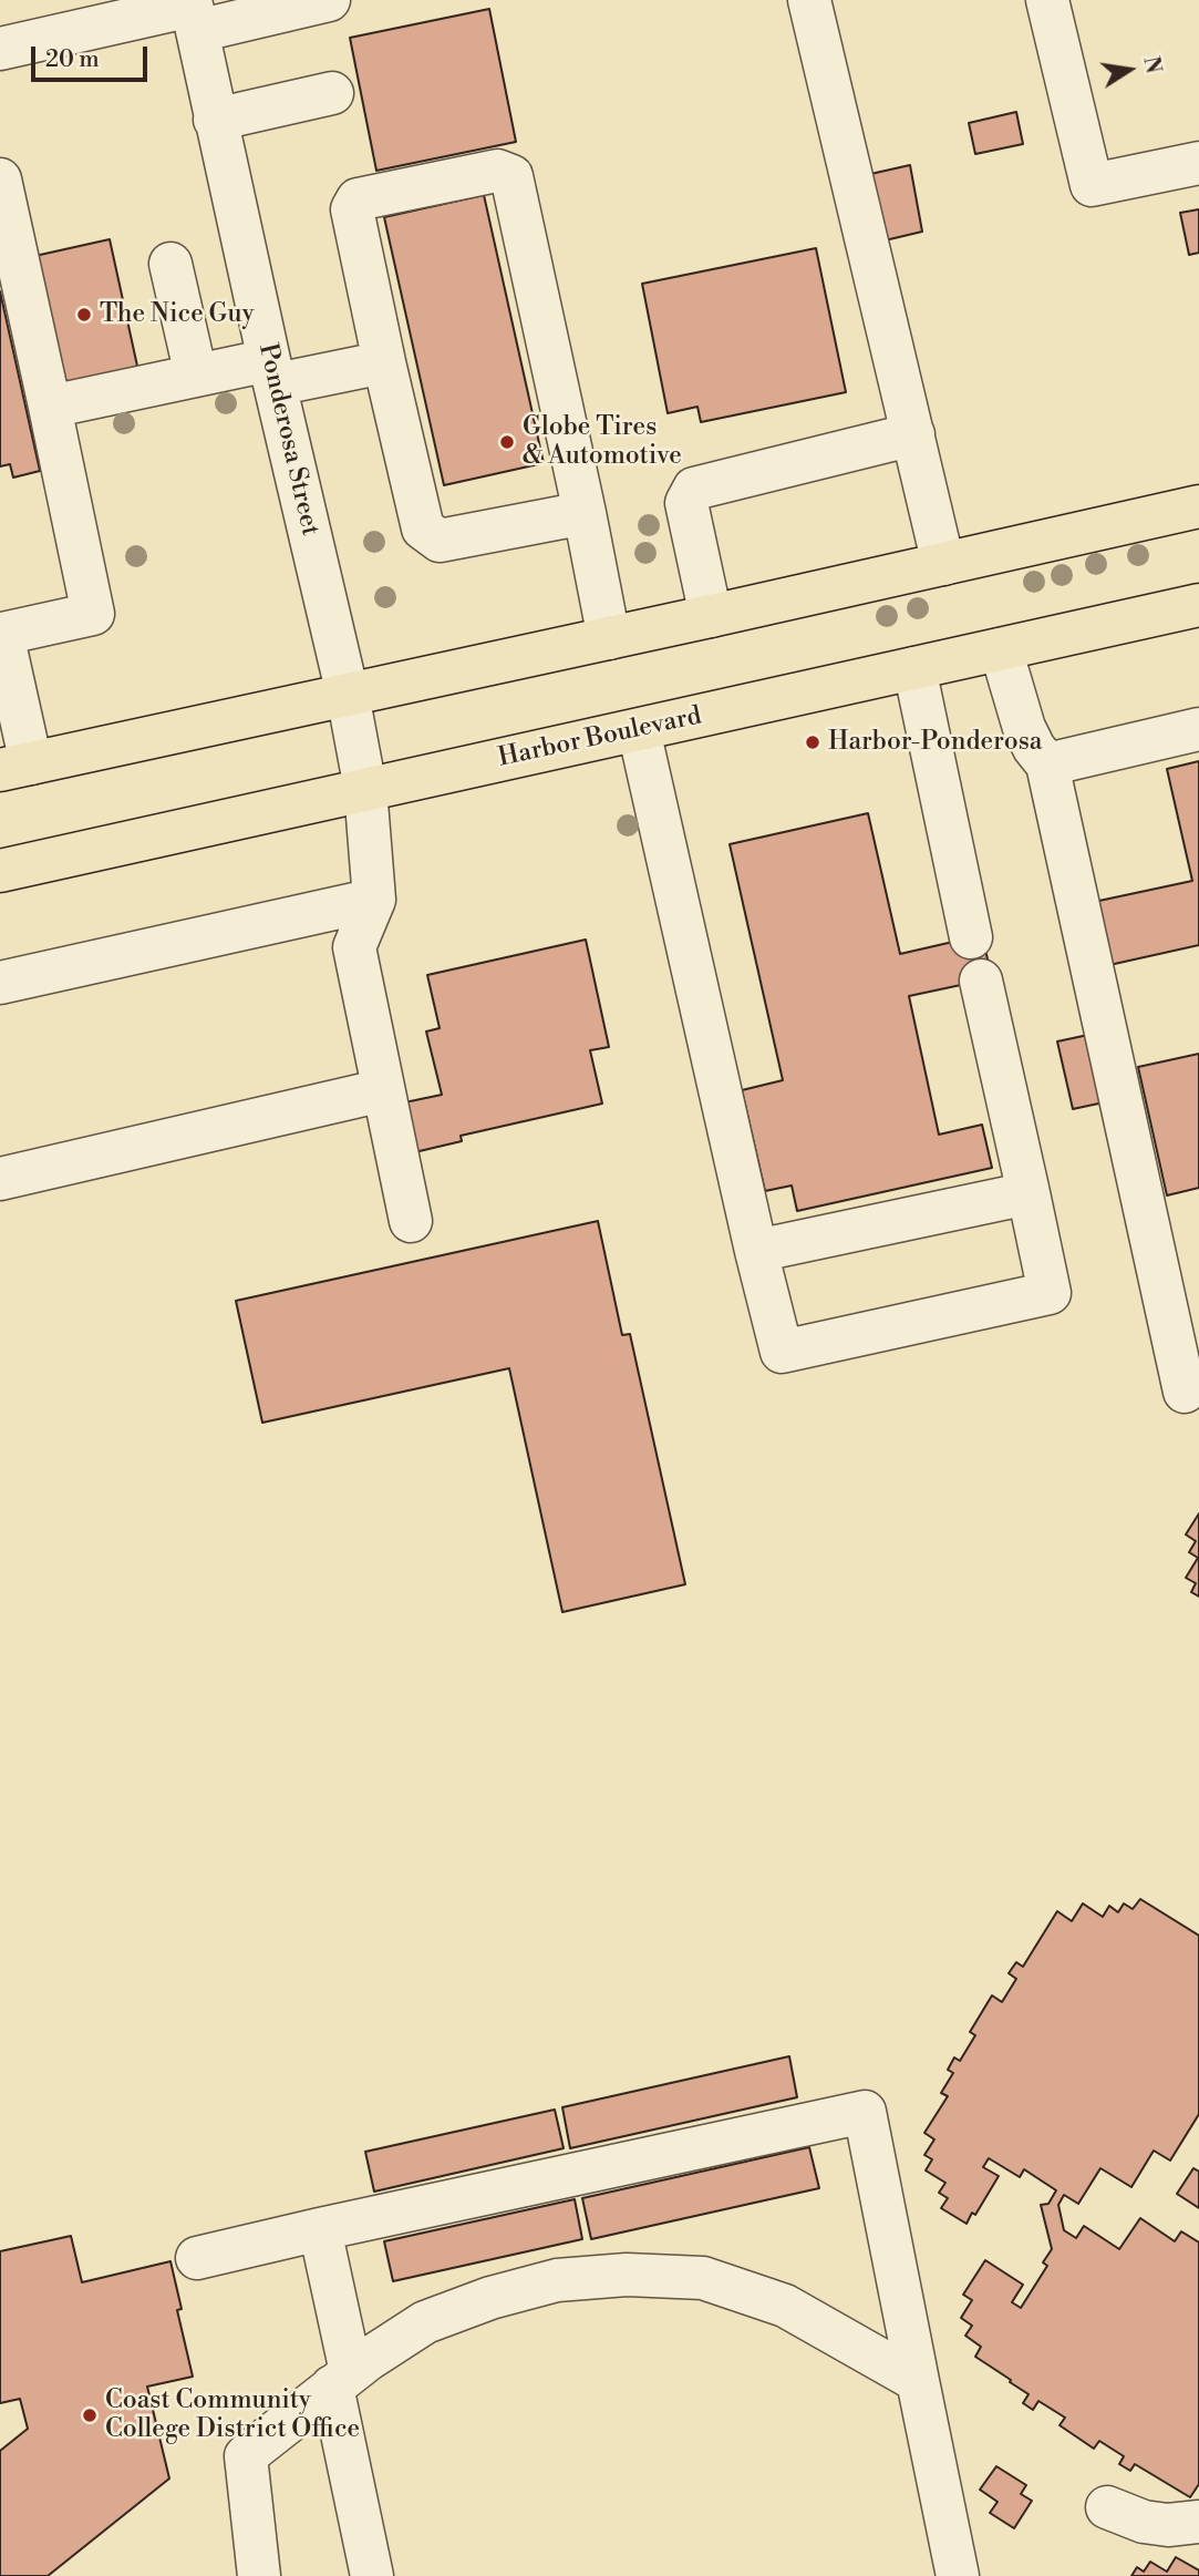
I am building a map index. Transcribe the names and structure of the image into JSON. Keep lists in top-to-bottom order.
{
  "streets": {
    "main road": ["Harbor Boulevard"],
    "street": ["Ponderosa Street"]
  },
  "crossings": [
    ["Ponderosa Street", "Harbor Boulevard"]
  ],
  "places": [
    "The Nice Guy",
    "Globe Tires & Automotive",
    "Harbor-Ponderosa",
    "Coast Community College District Office"
  ],
  "scale_bar": "20 m",
  "north": "right"
}
